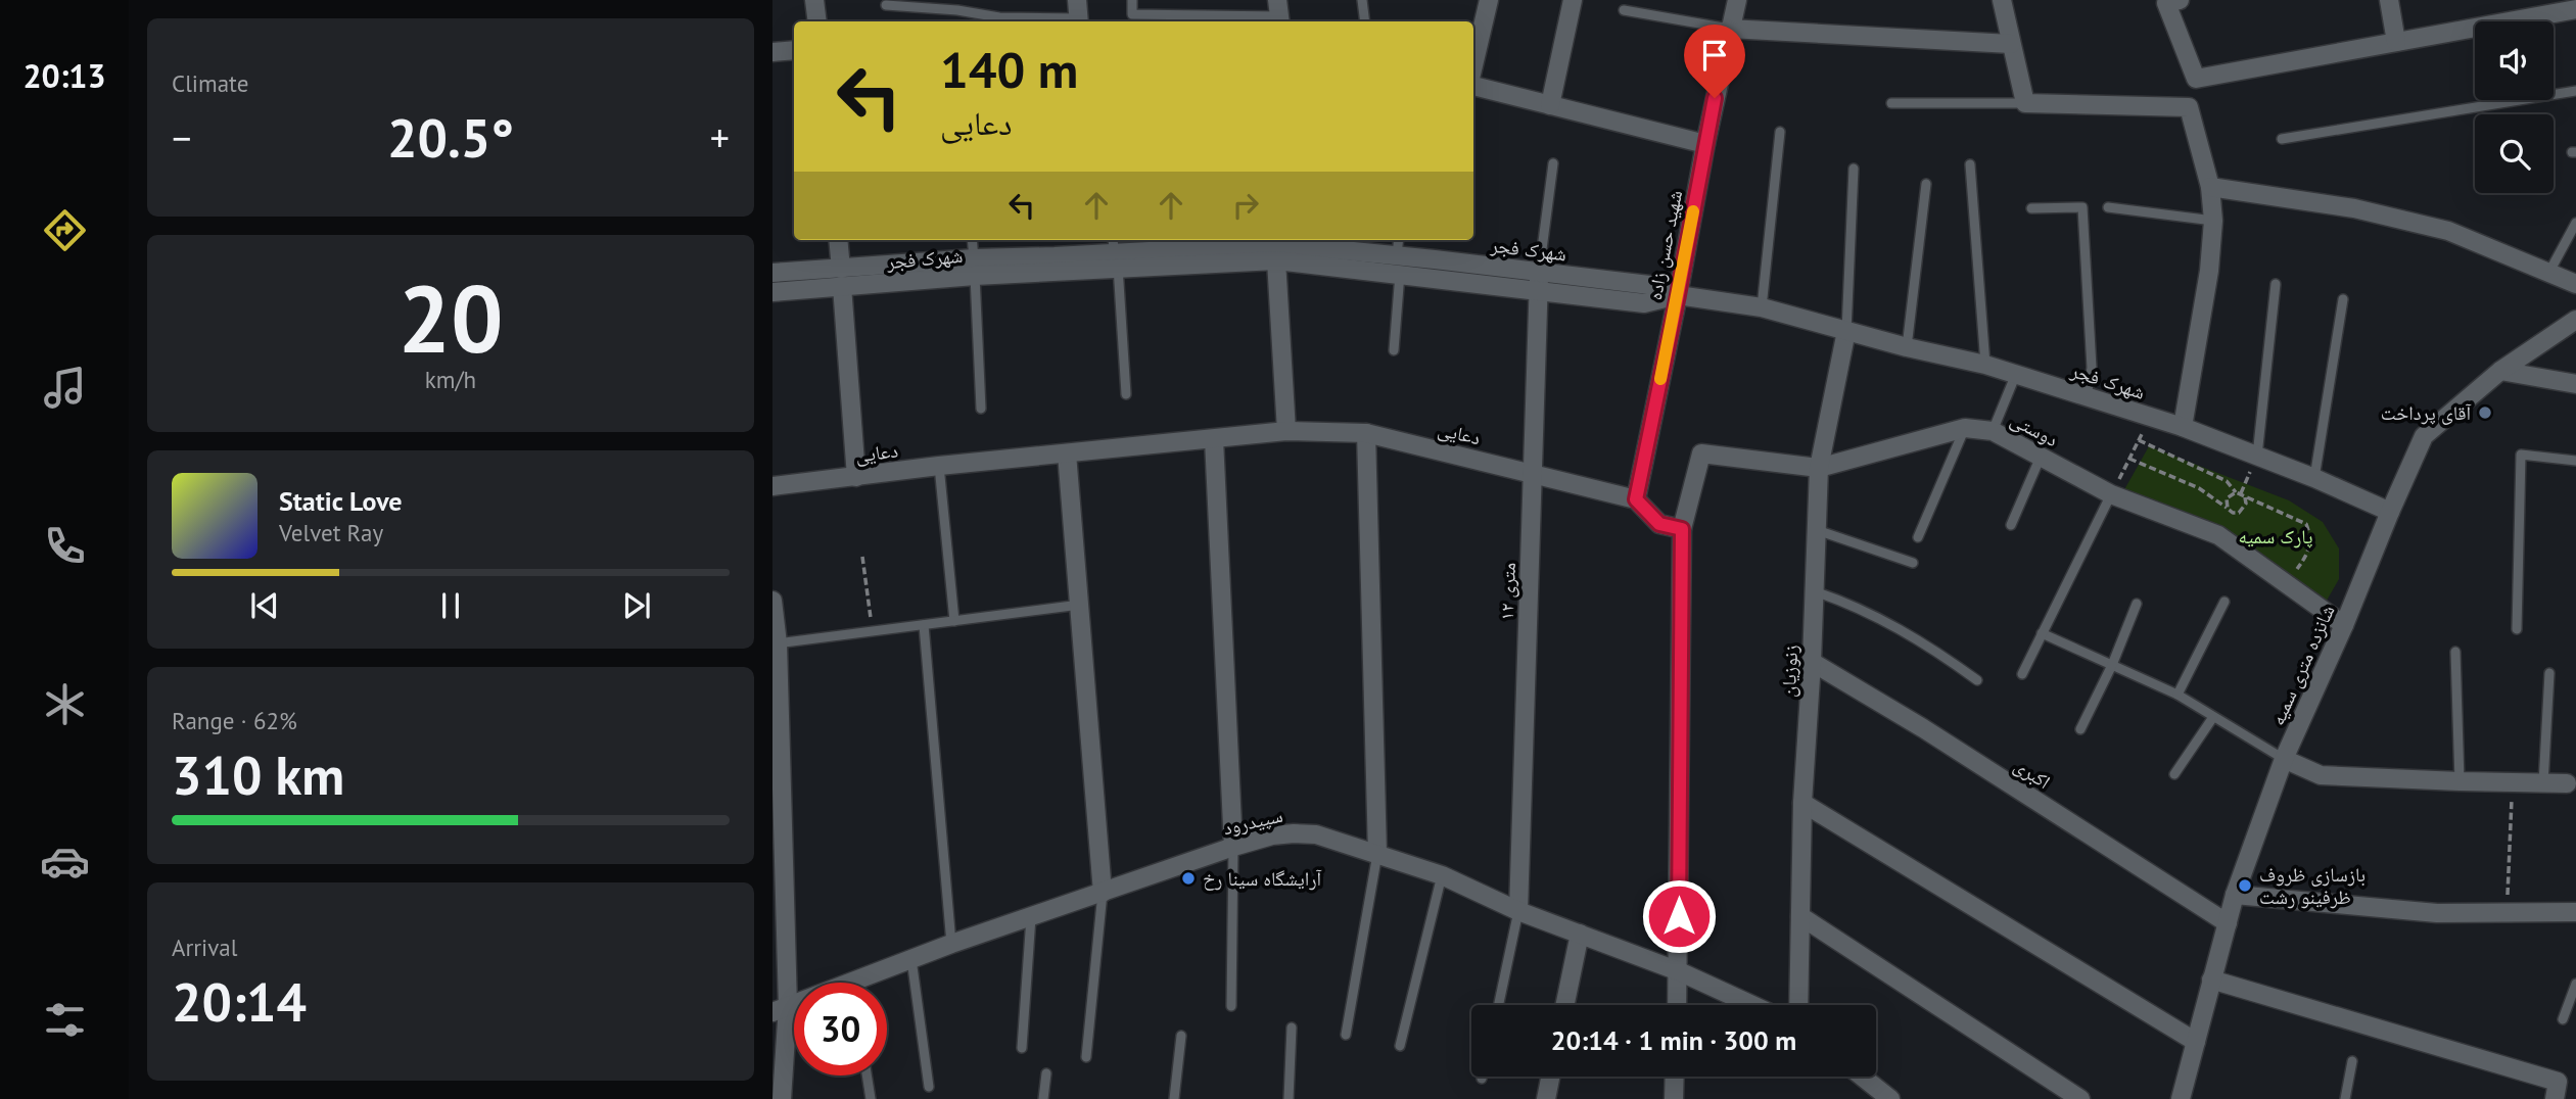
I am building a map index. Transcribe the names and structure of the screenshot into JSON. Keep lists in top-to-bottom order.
{
  "streets": {
    "street": [
      "شهید حسن زاده",
      "شهرک فجر",
      "دوستی",
      "دعایی",
      "۱۲ متری",
      "شانزده متری سمیه",
      "زنوزیان",
      "اکبری",
      "سپیدرود"
    ]
  },
  "crossings": [
    ["شهید حسن زاده", "شهرک فجر"],
    ["شهید حسن زاده", "دعایی"],
    ["شهرک فجر", "۱۲ متری"],
    ["شهرک فجر", "شانزده متری سمیه"],
    ["شهرک فجر", "زنوزیان"],
    ["دوستی", "دعایی"],
    ["دوستی", "شانزده متری سمیه"],
    ["دوستی", "زنوزیان"],
    ["دعایی", "۱۲ متری"],
    ["۱۲ متری", "سپیدرود"],
    ["شانزده متری سمیه", "اکبری"],
    ["زنوزیان", "اکبری"]
  ],
  "parks": ["پارک سمیه"],
  "places": ["آقای پرداخت", "آرایشگاه سینا رخ", "بازسازی ظروف ظرفینو رشت"],
  "page": {
    "tabs": "20:13",
    "tile": [
      "Climate",
      ["20", "km/h"],
      ["Range · 62%", "310 km"],
      ["Arrival", "20:14"]
    ],
    "turn": ["140 m", "دعایی"],
    "heat": ["−", "20.5°", "+"],
    "song": ["Static Love", "Velvet Ray"],
    "limit": "30",
    "trip": "20:14 · 1 min · 300 m"
  }
}
